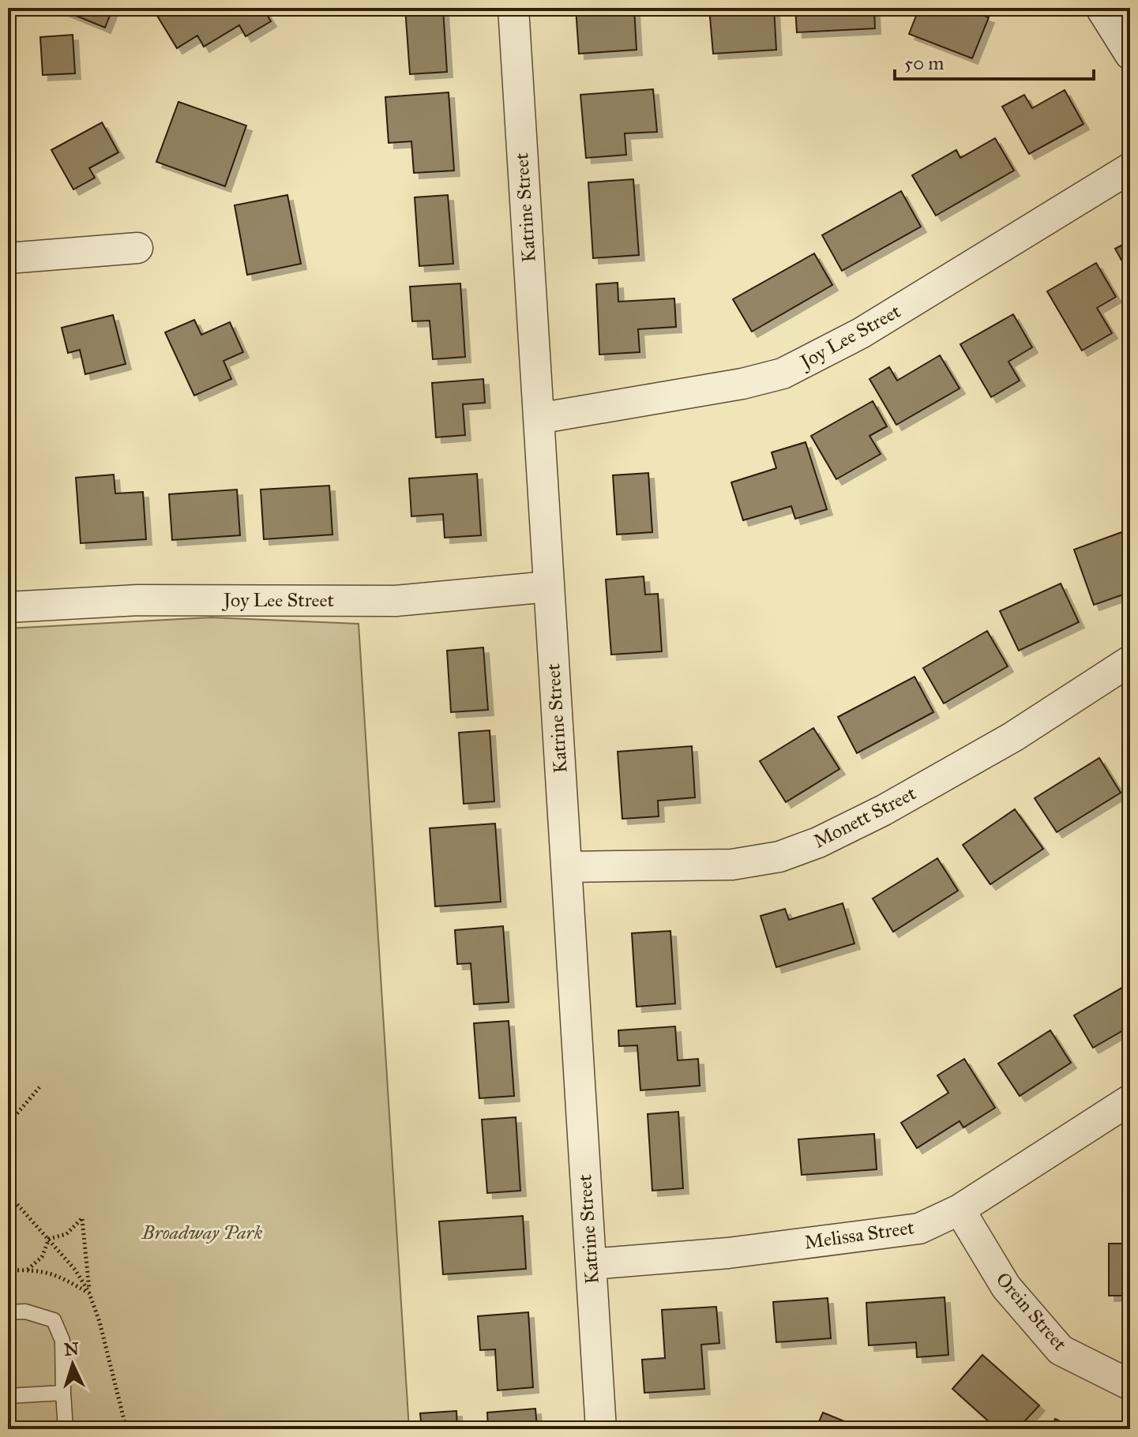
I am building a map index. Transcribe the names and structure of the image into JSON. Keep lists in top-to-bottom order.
{
  "streets": {
    "street": [
      "Katrine Street",
      "Joy Lee Street",
      "Monett Street",
      "Melissa Street",
      "Orein Street"
    ]
  },
  "crossings": [
    ["Katrine Street", "Joy Lee Street"],
    ["Katrine Street", "Monett Street"],
    ["Katrine Street", "Melissa Street"],
    ["Melissa Street", "Orein Street"]
  ],
  "parks": ["Broadway Park"],
  "scale_bar": "50 m",
  "north": "top"
}
